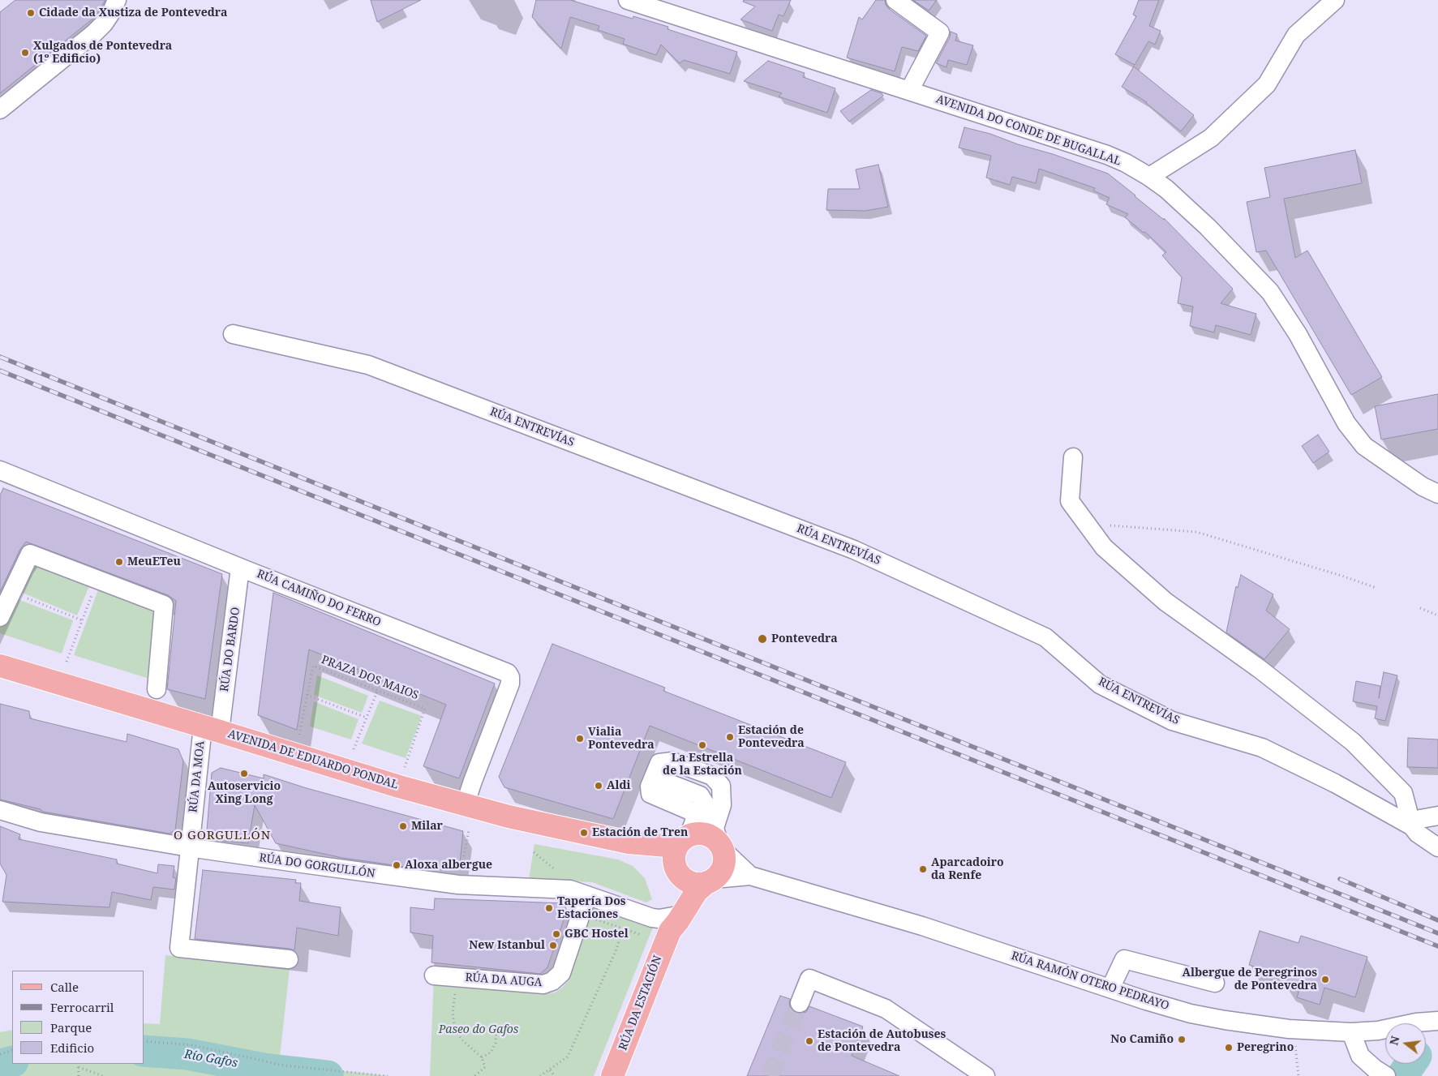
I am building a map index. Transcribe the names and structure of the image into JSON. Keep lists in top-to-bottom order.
{
  "streets": {
    "main road": ["AVENIDA DE EDUARDO PONDAL", "RÚA DA ESTACIÓN"],
    "street": [
      "AVENIDA DO CONDE DE BUGALLAL",
      "RÚA ENTREVÍAS",
      "RÚA CAMIÑO DO FERRO",
      "RÚA DO BARDO",
      "RÚA DA MOA",
      "RÚA DO GORGULLÓN",
      "RÚA DA AUGA",
      "RÚA RAMÓN OTERO PEDRAYO"
    ],
    "path": ["PRAZA DOS MAIOS"]
  },
  "crossings": [
    ["RÚA CAMIÑO DO FERRO", "RÚA DO BARDO"],
    ["RÚA CAMIÑO DO FERRO", "AVENIDA DE EDUARDO PONDAL"],
    ["RÚA DO BARDO", "AVENIDA DE EDUARDO PONDAL"],
    ["RÚA DO BARDO", "RÚA DA MOA"],
    ["AVENIDA DE EDUARDO PONDAL", "RÚA DA MOA"],
    ["AVENIDA DE EDUARDO PONDAL", "RÚA RAMÓN OTERO PEDRAYO"],
    ["AVENIDA DE EDUARDO PONDAL", "RÚA DA ESTACIÓN"],
    ["RÚA DA MOA", "RÚA DO GORGULLÓN"],
    ["RÚA DO GORGULLÓN", "RÚA DA AUGA"],
    ["RÚA DO GORGULLÓN", "RÚA DA ESTACIÓN"],
    ["RÚA RAMÓN OTERO PEDRAYO", "RÚA DA ESTACIÓN"]
  ],
  "districts": ["O GORGULLÓN"],
  "water": ["Río Gafos"],
  "parks": ["Paseo do Gafos"],
  "places": [
    "Cidade da Xustiza de Pontevedra",
    "Xulgados de Pontevedra (1º Edificio)",
    "MeuETeu",
    "Pontevedra",
    "Estación de Pontevedra",
    "Vialia Pontevedra",
    "La Estrella de la Estación",
    "Autoservicio Xing Long",
    "Aldi",
    "Milar",
    "Estación de Tren",
    "Aloxa albergue",
    "Aparcadoiro da Renfe",
    "Tapería Dos Estaciones",
    "GBC Hostel",
    "New Istanbul",
    "Albergue de Peregrinos de Pontevedra",
    "No Camiño",
    "Estación de Autobuses de Pontevedra",
    "Peregrino"
  ],
  "legend": [
    "Calle",
    "Ferrocarril",
    "Parque",
    "Edificio"
  ],
  "north": "left"
}
